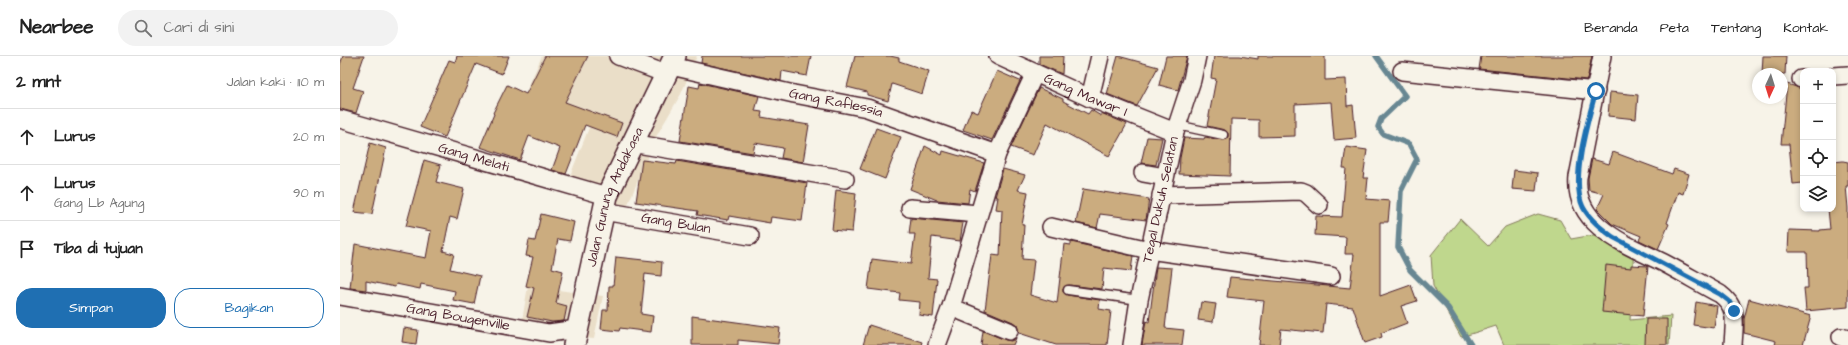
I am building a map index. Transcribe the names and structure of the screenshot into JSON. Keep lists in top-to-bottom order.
{
  "streets": {
    "street": [
      "Gang Mawar I",
      "Gang Raflessia",
      "Gang Melati",
      "Jalan Gunung Andakasa",
      "Tegal Dukuh Selatan",
      "Gang Bulan",
      "Gang Bougenville"
    ]
  },
  "crossings": [
    ["Gang Mawar I", "Tegal Dukuh Selatan"],
    ["Gang Raflessia", "Jalan Gunung Andakasa"],
    ["Gang Melati", "Jalan Gunung Andakasa"],
    ["Gang Melati", "Gang Bulan"],
    ["Jalan Gunung Andakasa", "Gang Bulan"],
    ["Jalan Gunung Andakasa", "Gang Bougenville"]
  ],
  "north": "bottom",
  "page": {
    "header": "Nearbee",
    "search": "Cari di sini",
    "nav": [
      "Beranda",
      "Peta",
      "Tentang",
      "Kontak"
    ],
    "heading": ["2 mnt", "Jalan kaki · 110 m"],
    "map_buttons": ["+", "−"],
    "list": [
      ["Lurus", "20 m"],
      ["Lurus", "Gang Lb Agung", "90 m"],
      "Tiba di tujuan"
    ],
    "buttons": ["Simpan", "Bagikan"]
  }
}
